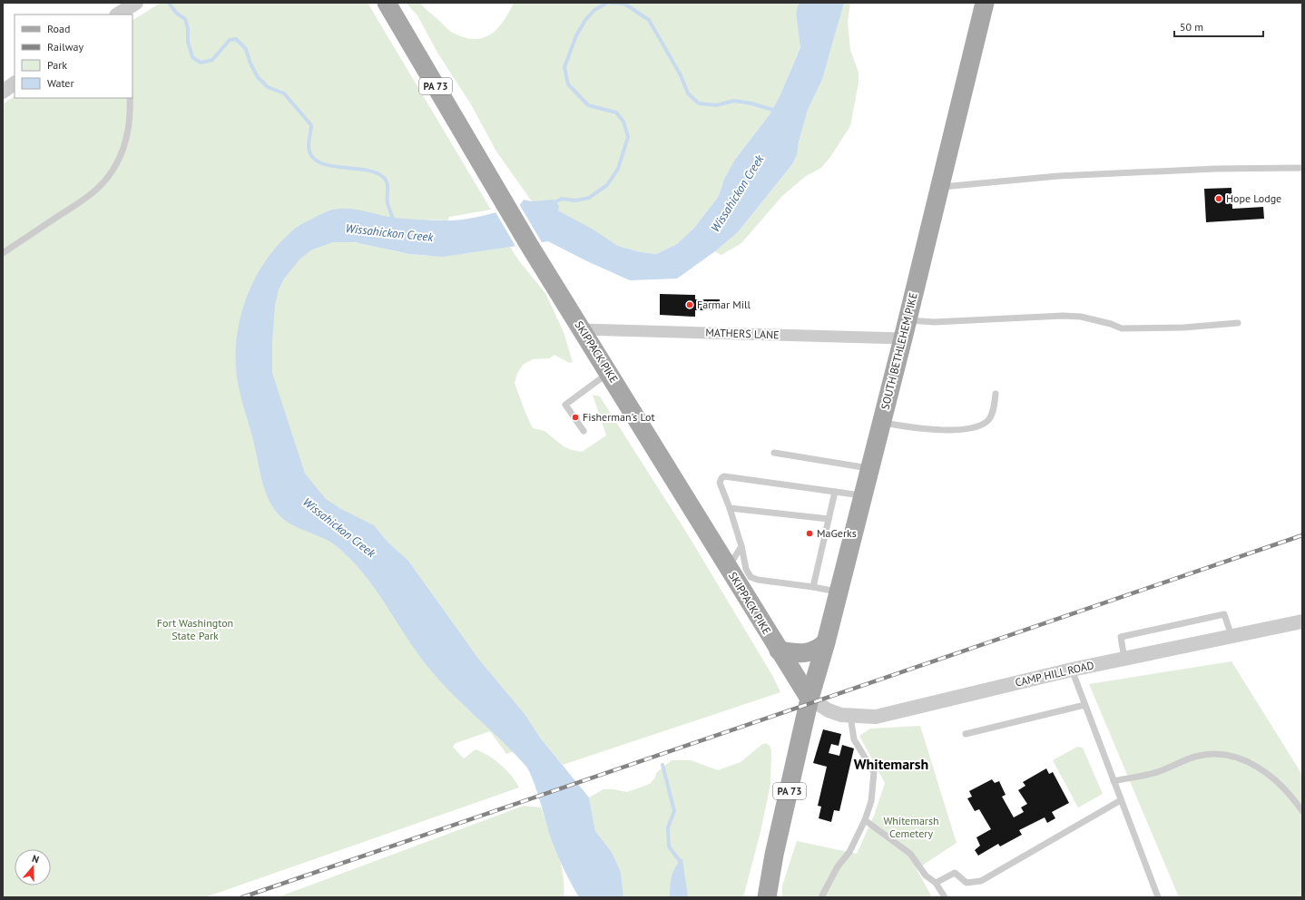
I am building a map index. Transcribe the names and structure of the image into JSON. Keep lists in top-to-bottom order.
{
  "streets": {
    "main road": ["PA 73", "SOUTH BETHLEHEM PIKE", "SKIPPACK PIKE"],
    "street": ["MATHERS LANE", "CAMP HILL ROAD"]
  },
  "crossings": [
    ["PA 73", "SOUTH BETHLEHEM PIKE"],
    ["PA 73", "SKIPPACK PIKE"],
    ["PA 73", "CAMP HILL ROAD"],
    ["MATHERS LANE", "SOUTH BETHLEHEM PIKE"],
    ["MATHERS LANE", "SKIPPACK PIKE"],
    ["SOUTH BETHLEHEM PIKE", "SKIPPACK PIKE"],
    ["SOUTH BETHLEHEM PIKE", "CAMP HILL ROAD"],
    ["SKIPPACK PIKE", "CAMP HILL ROAD"]
  ],
  "districts": ["Whitemarsh"],
  "water": ["Wissahickon Creek"],
  "parks": ["Fort Washington State Park", "Whitemarsh Cemetery"],
  "places": [
    "Hope Lodge",
    "Farmar Mill",
    "Fisherman's Lot",
    "MaGerks"
  ],
  "legend": [
    "Road",
    "Railway",
    "Park",
    "Water"
  ],
  "scale_bar": "50 m",
  "north": "top"
}
